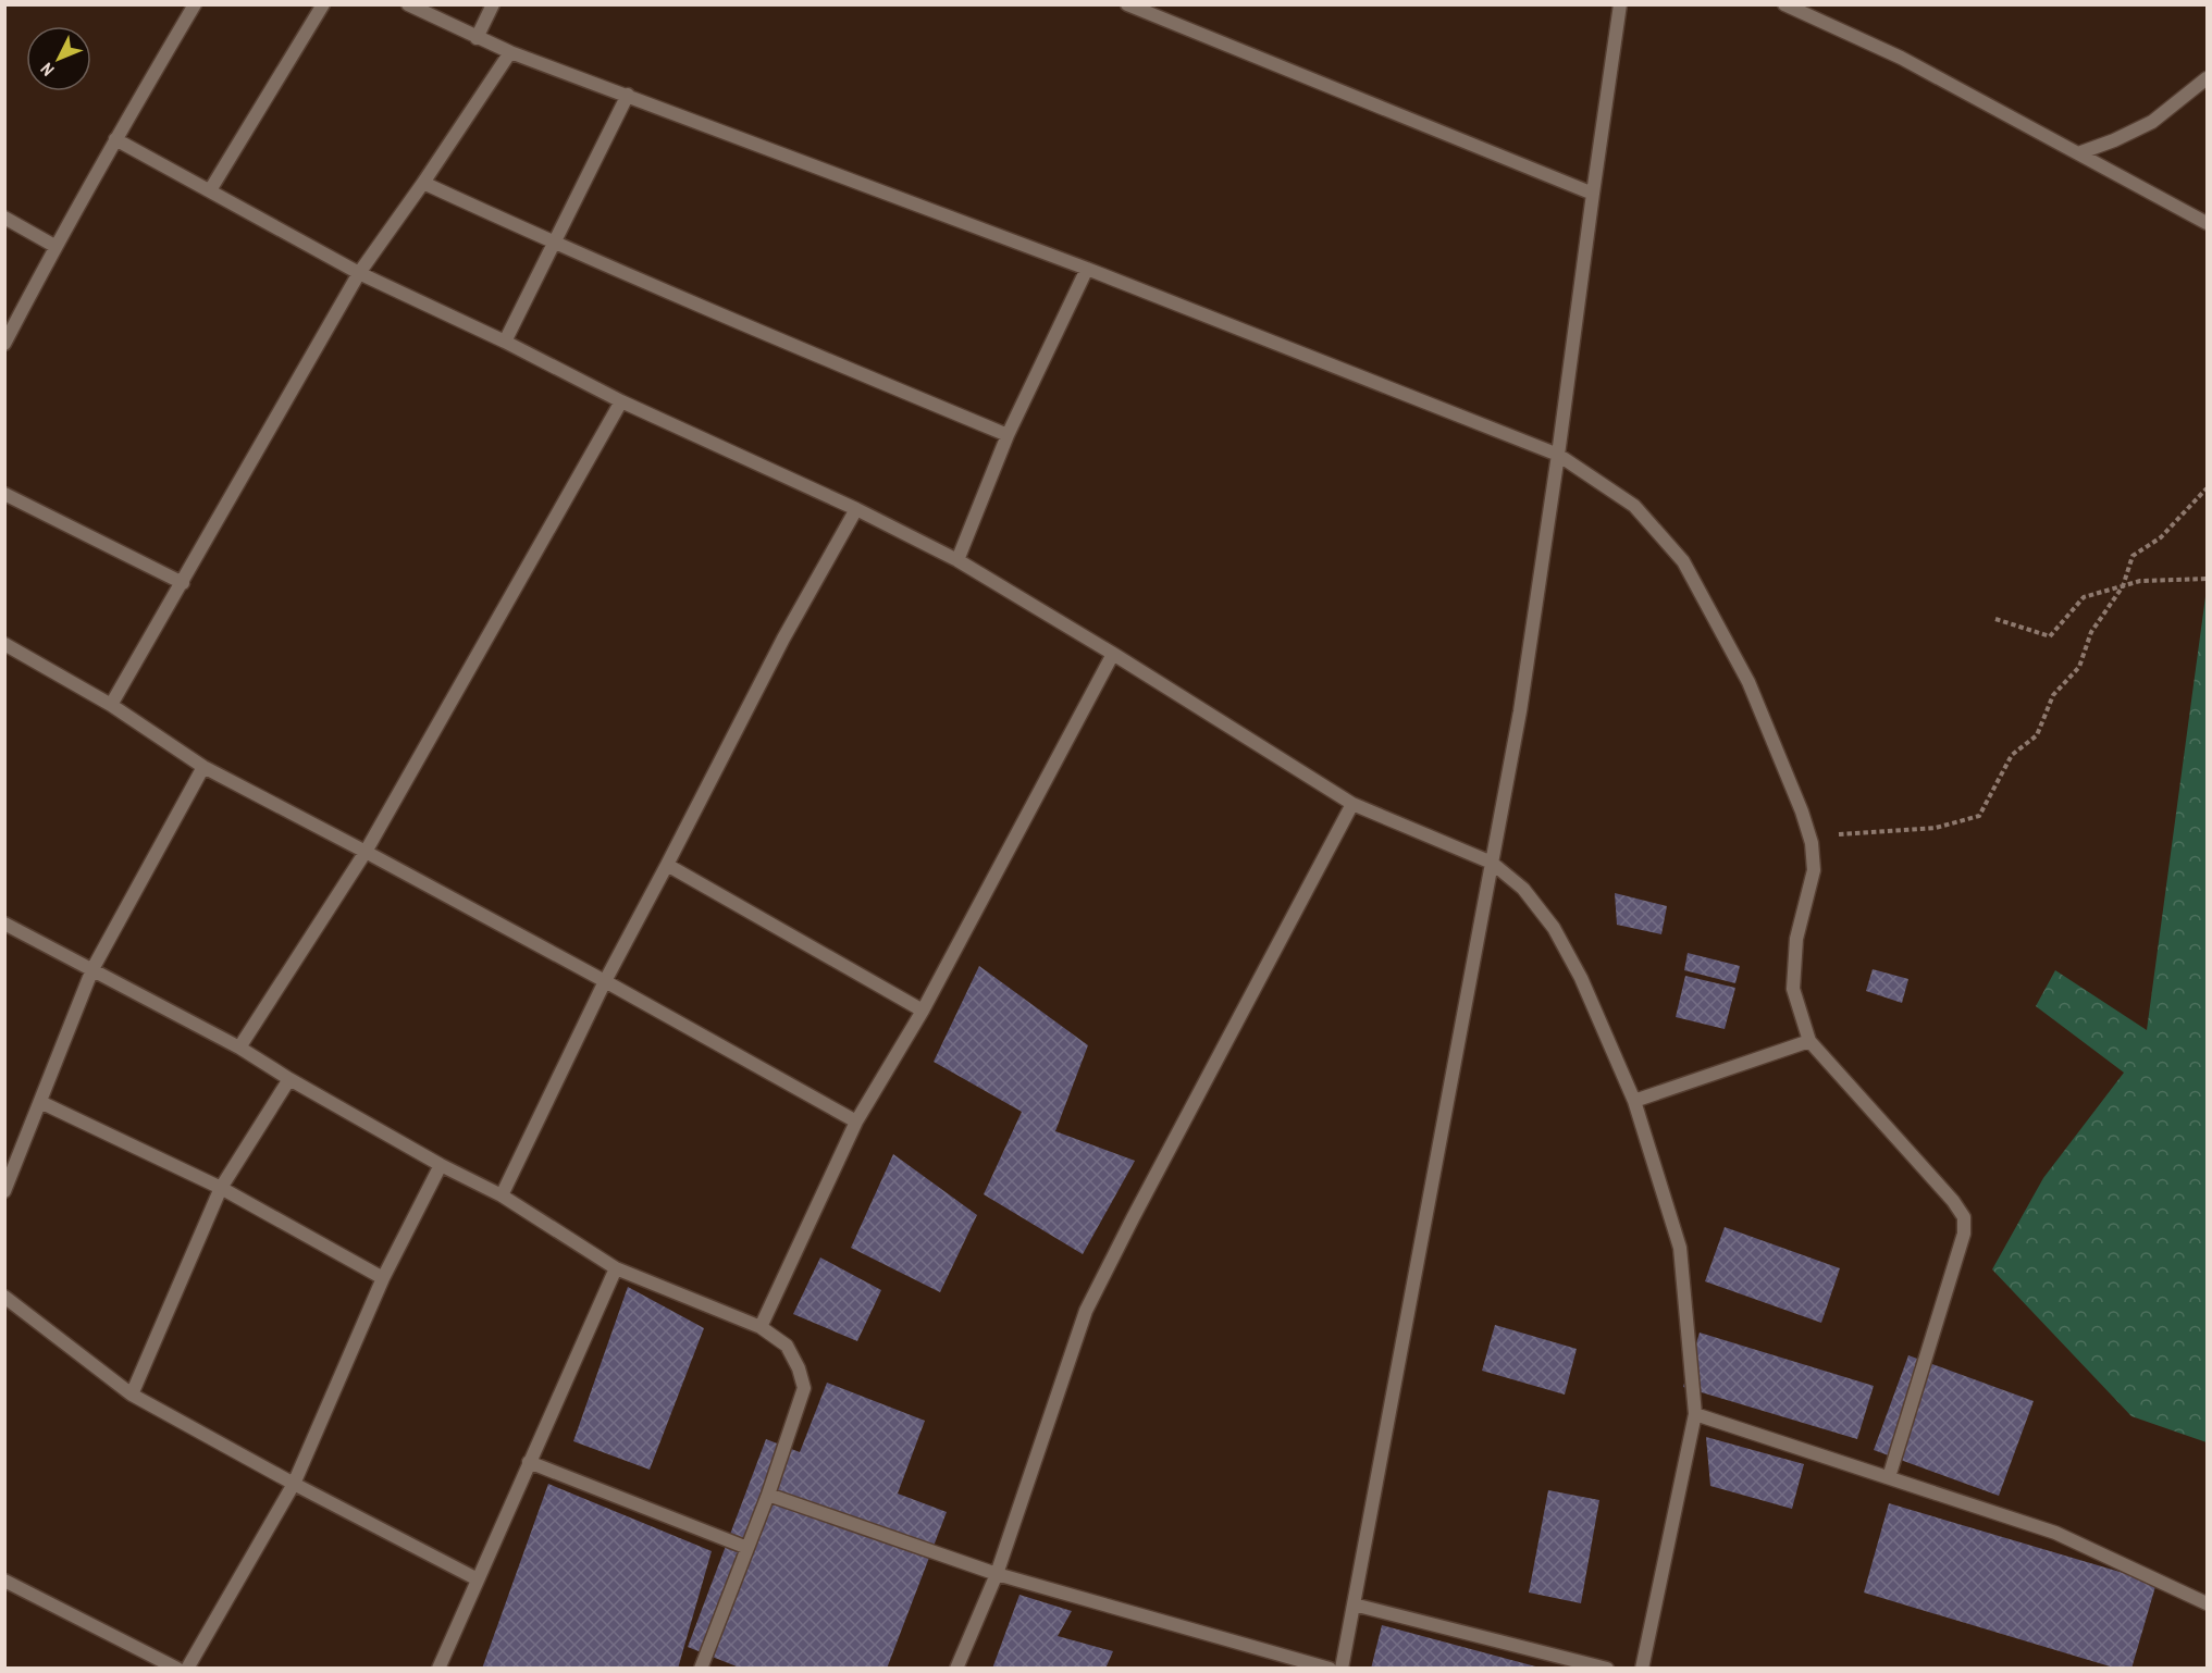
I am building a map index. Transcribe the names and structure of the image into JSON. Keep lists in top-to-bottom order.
{
  "north": "bottom left"
}
